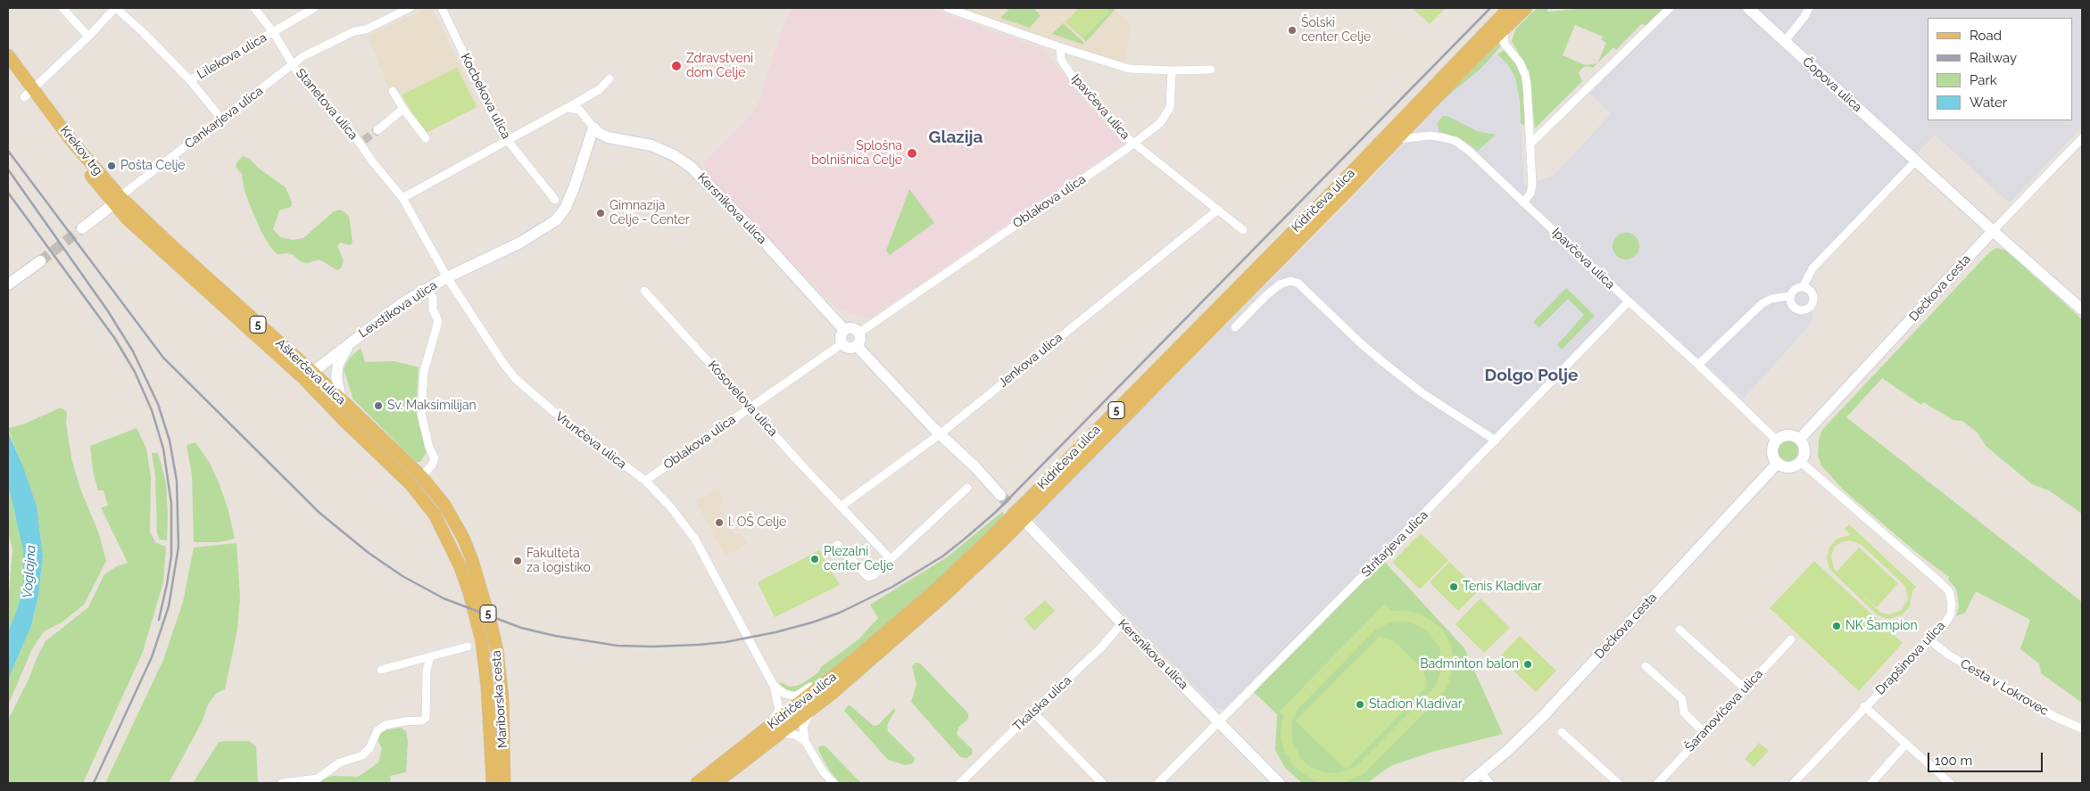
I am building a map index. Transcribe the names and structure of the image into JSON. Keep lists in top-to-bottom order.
{
  "streets": {
    "main road": [
      "Krekov trg",
      "Kidričeva ulica",
      "5",
      "Aškerčeva ulica",
      "Mariborska cesta"
    ],
    "street": [
      "Lilekova ulica",
      "Čopova ulica",
      "Kocbekova ulica",
      "Stanetova ulica",
      "Ipavčeva ulica",
      "Cankarjeva ulica",
      "Oblakova ulica",
      "Kersnikova ulica",
      "Dečkova cesta",
      "Levstikova ulica",
      "Jenkova ulica",
      "Kosovelova ulica",
      "Vrunčeva ulica",
      "Stritarjeva ulica",
      "Drapšinova ulica",
      "Cesta v Lokrovec",
      "Tkalska ulica",
      "Šaranovičeva ulica"
    ]
  },
  "crossings": [
    ["Lilekova ulica", "Stanetova ulica"],
    ["Čopova ulica", "Dečkova cesta"],
    ["Stanetova ulica", "Cankarjeva ulica"],
    ["Stanetova ulica", "Vrunčeva ulica"],
    ["Ipavčeva ulica", "Kidričeva ulica"],
    ["Ipavčeva ulica", "Oblakova ulica"],
    ["Ipavčeva ulica", "Dečkova cesta"],
    ["Ipavčeva ulica", "Jenkova ulica"],
    ["Ipavčeva ulica", "Stritarjeva ulica"],
    ["Ipavčeva ulica", "Drapšinova ulica"],
    ["Cankarjeva ulica", "Krekov trg"],
    ["Cankarjeva ulica", "Aškerčeva ulica"],
    ["Krekov trg", "5"],
    ["Krekov trg", "Aškerčeva ulica"],
    ["Kidričeva ulica", "Vrunčeva ulica"],
    ["Oblakova ulica", "Kersnikova ulica"],
    ["Oblakova ulica", "Kosovelova ulica"],
    ["Oblakova ulica", "Vrunčeva ulica"],
    ["Kersnikova ulica", "Levstikova ulica"],
    ["Kersnikova ulica", "Stritarjeva ulica"],
    ["Kersnikova ulica", "Tkalska ulica"],
    ["Dečkova cesta", "Drapšinova ulica"],
    ["Levstikova ulica", "Aškerčeva ulica"],
    ["Levstikova ulica", "Vrunčeva ulica"],
    ["Jenkova ulica", "Kosovelova ulica"],
    ["Aškerčeva ulica", "Mariborska cesta"],
    ["Drapšinova ulica", "Cesta v Lokrovec"]
  ],
  "districts": ["Glazija", "Dolgo Polje"],
  "water": ["Voglajna"],
  "places": [
    "Šolski center Celje",
    "Zdravstveni dom Celje",
    "Splošna bolnišnica Celje",
    "Pošta Celje",
    "Gimnazija Celje - Center",
    "Sv. Maksimilijan",
    "I. OŠ Celje",
    "Plezalni center Celje",
    "Fakulteta za logistiko",
    "Tenis Kladivar",
    "NK Šampion",
    "Badminton balon",
    "Stadion Kladivar"
  ],
  "legend": [
    "Road",
    "Railway",
    "Park",
    "Water"
  ],
  "scale_bar": "100 m"
}
